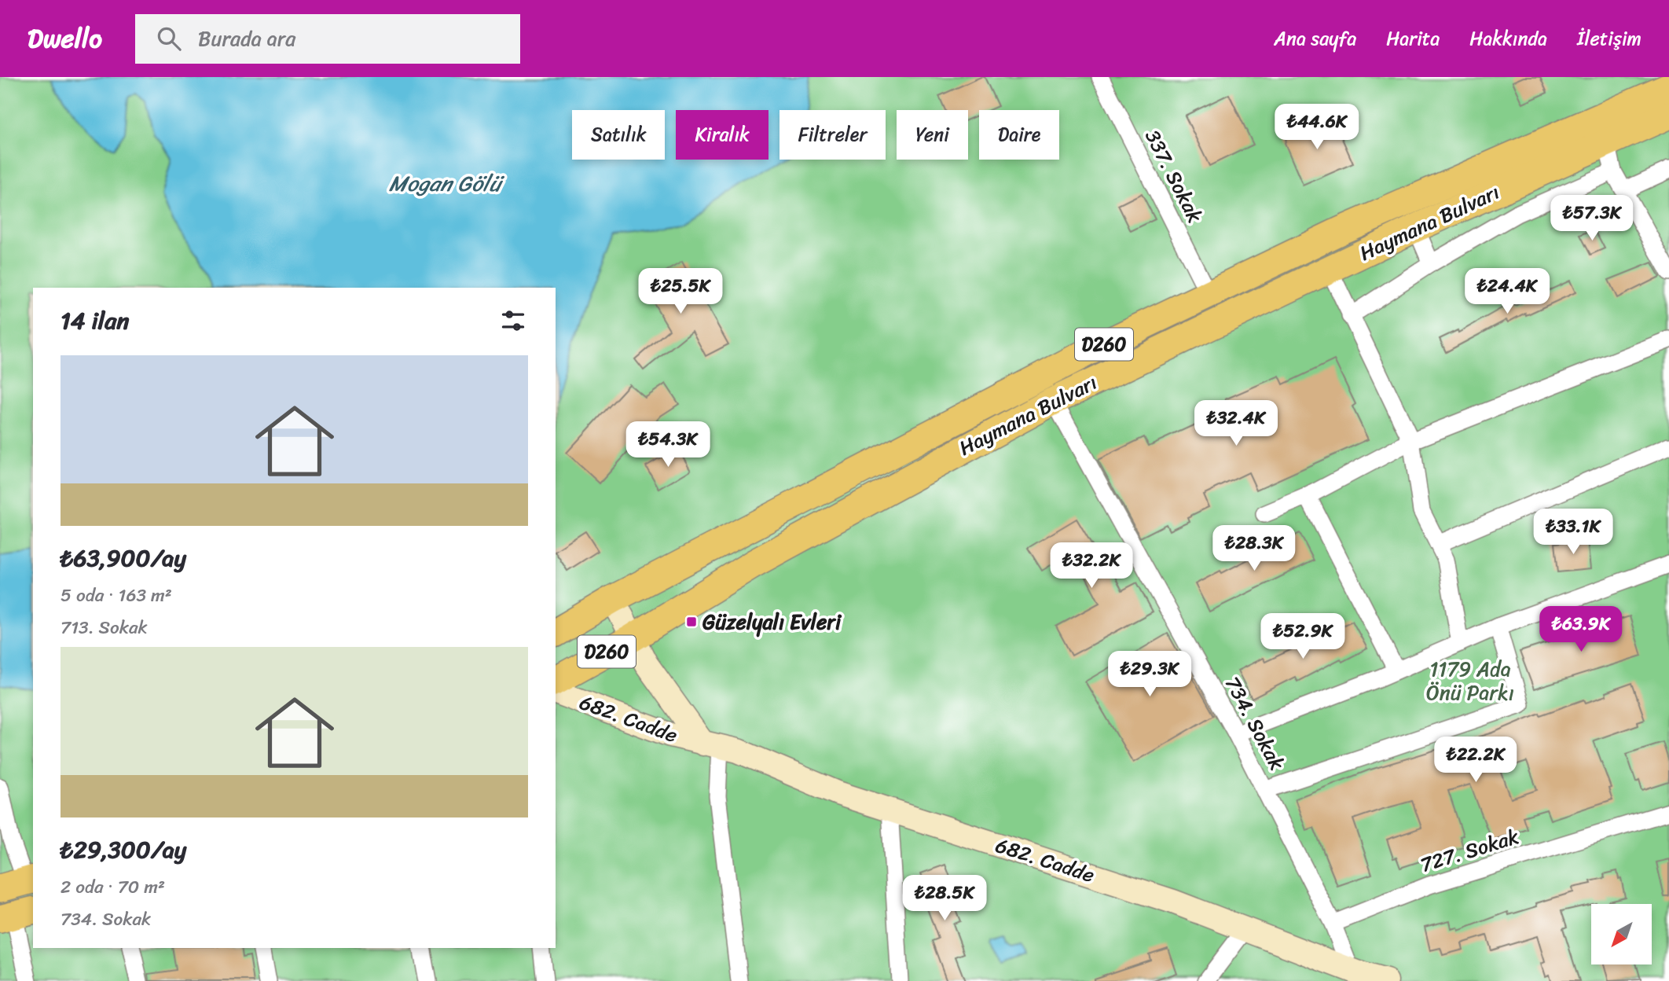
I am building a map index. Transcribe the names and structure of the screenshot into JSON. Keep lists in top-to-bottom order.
{
  "streets": {
    "highway": ["Haymana Bulvarı", "D260"],
    "main road": ["682. Cadde"],
    "street": ["337. Sokak", "734. Sokak", "727. Sokak"]
  },
  "crossings": [
    ["337. Sokak", "Haymana Bulvarı"],
    ["Haymana Bulvarı", "682. Cadde"],
    ["Haymana Bulvarı", "734. Sokak"],
    ["734. Sokak", "727. Sokak"]
  ],
  "water": ["Mogan Gölü"],
  "parks": ["1179 Ada Önü Parkı"],
  "places": {
    "transit": ["Güzelyalı Evleri"]
  },
  "north": "bottom left",
  "page": {
    "header": "Dwello",
    "search": "Burada ara",
    "nav": [
      "Ana sayfa",
      "Harita",
      "Hakkında",
      "İletişim"
    ],
    "price": [
      "₺44.6K",
      "₺57.3K",
      "₺25.5K",
      "₺24.4K",
      "₺32.4K",
      "₺54.3K",
      "₺33.1K",
      "₺28.3K",
      "₺32.2K",
      "₺63.9K",
      "₺52.9K",
      "₺29.3K",
      "₺22.2K",
      "₺28.5K"
    ],
    "chip": [
      "Satılık",
      "Kiralık",
      "Filtreler",
      "Yeni",
      "Daire"
    ],
    "heading": "14 ilan",
    "list": [
      {
        "name": "₺63,900/ay",
        "note": "5 oda · 163 m² · 713. Sokak"
      },
      {
        "name": "₺29,300/ay",
        "note": "2 oda · 70 m² · 734. Sokak"
      }
    ]
  }
}
